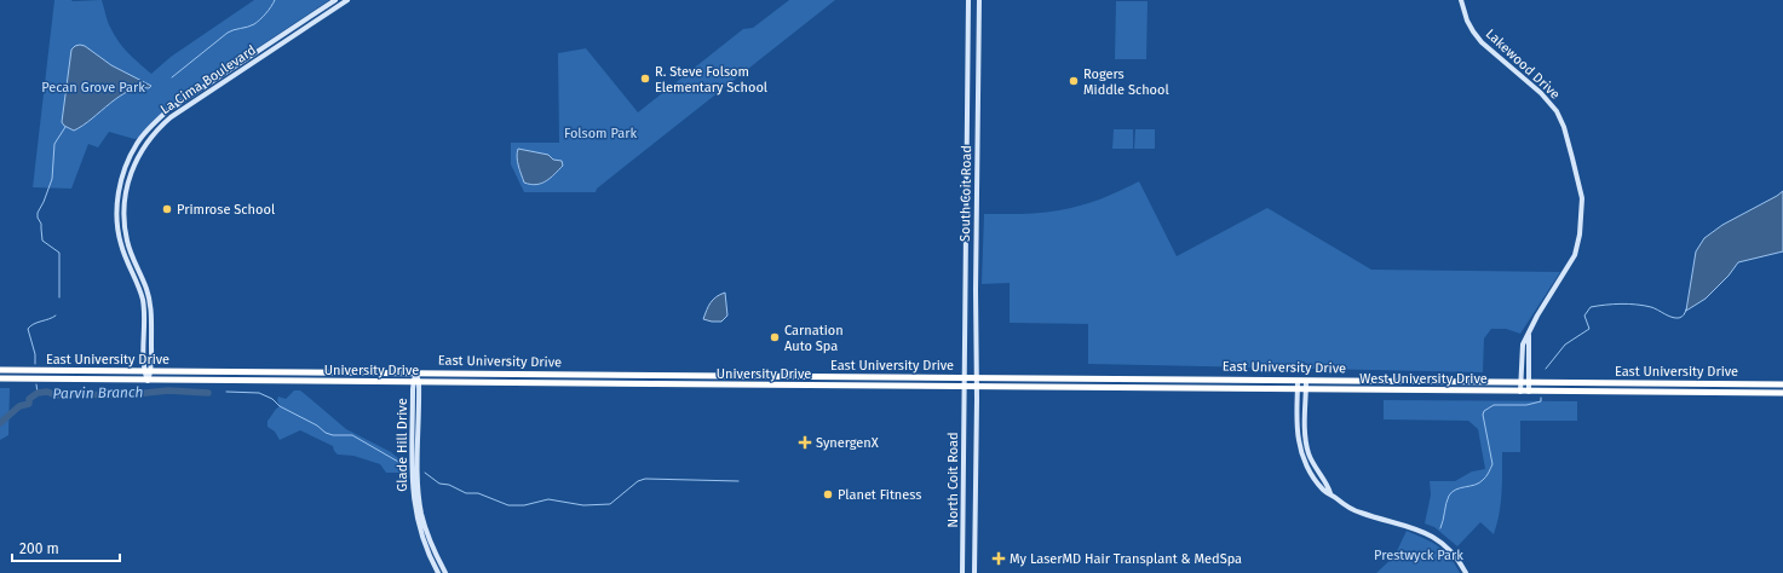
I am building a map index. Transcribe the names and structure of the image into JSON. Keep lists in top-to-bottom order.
{
  "streets": {
    "highway": ["East University Drive", "University Drive", "West University Drive"],
    "street": [
      "Lakewood Drive",
      "La Cima Boulevard",
      "South Coit Road",
      "Glade Hill Drive",
      "North Coit Road"
    ]
  },
  "crossings": [
    ["Lakewood Drive", "East University Drive"],
    ["Lakewood Drive", "West University Drive"],
    ["La Cima Boulevard", "East University Drive"],
    ["La Cima Boulevard", "University Drive"],
    ["South Coit Road", "East University Drive"],
    ["South Coit Road", "University Drive"],
    ["South Coit Road", "West University Drive"],
    ["South Coit Road", "North Coit Road"],
    ["East University Drive", "Glade Hill Drive"],
    ["University Drive", "West University Drive"],
    ["University Drive", "Glade Hill Drive"],
    ["University Drive", "North Coit Road"],
    ["West University Drive", "North Coit Road"]
  ],
  "water": ["Parvin Branch"],
  "parks": ["Pecan Grove Park", "Folsom Park", "Prestwyck Park"],
  "places": {
    "other": [
      "R. Steve Folsom Elementary School",
      "Rogers Middle School",
      "Primrose School",
      "Carnation Auto Spa",
      "Planet Fitness"
    ],
    "health": ["SynergenX", "My LaserMD Hair Transplant & MedSpa"]
  },
  "scale_bar": "200 m"
}
